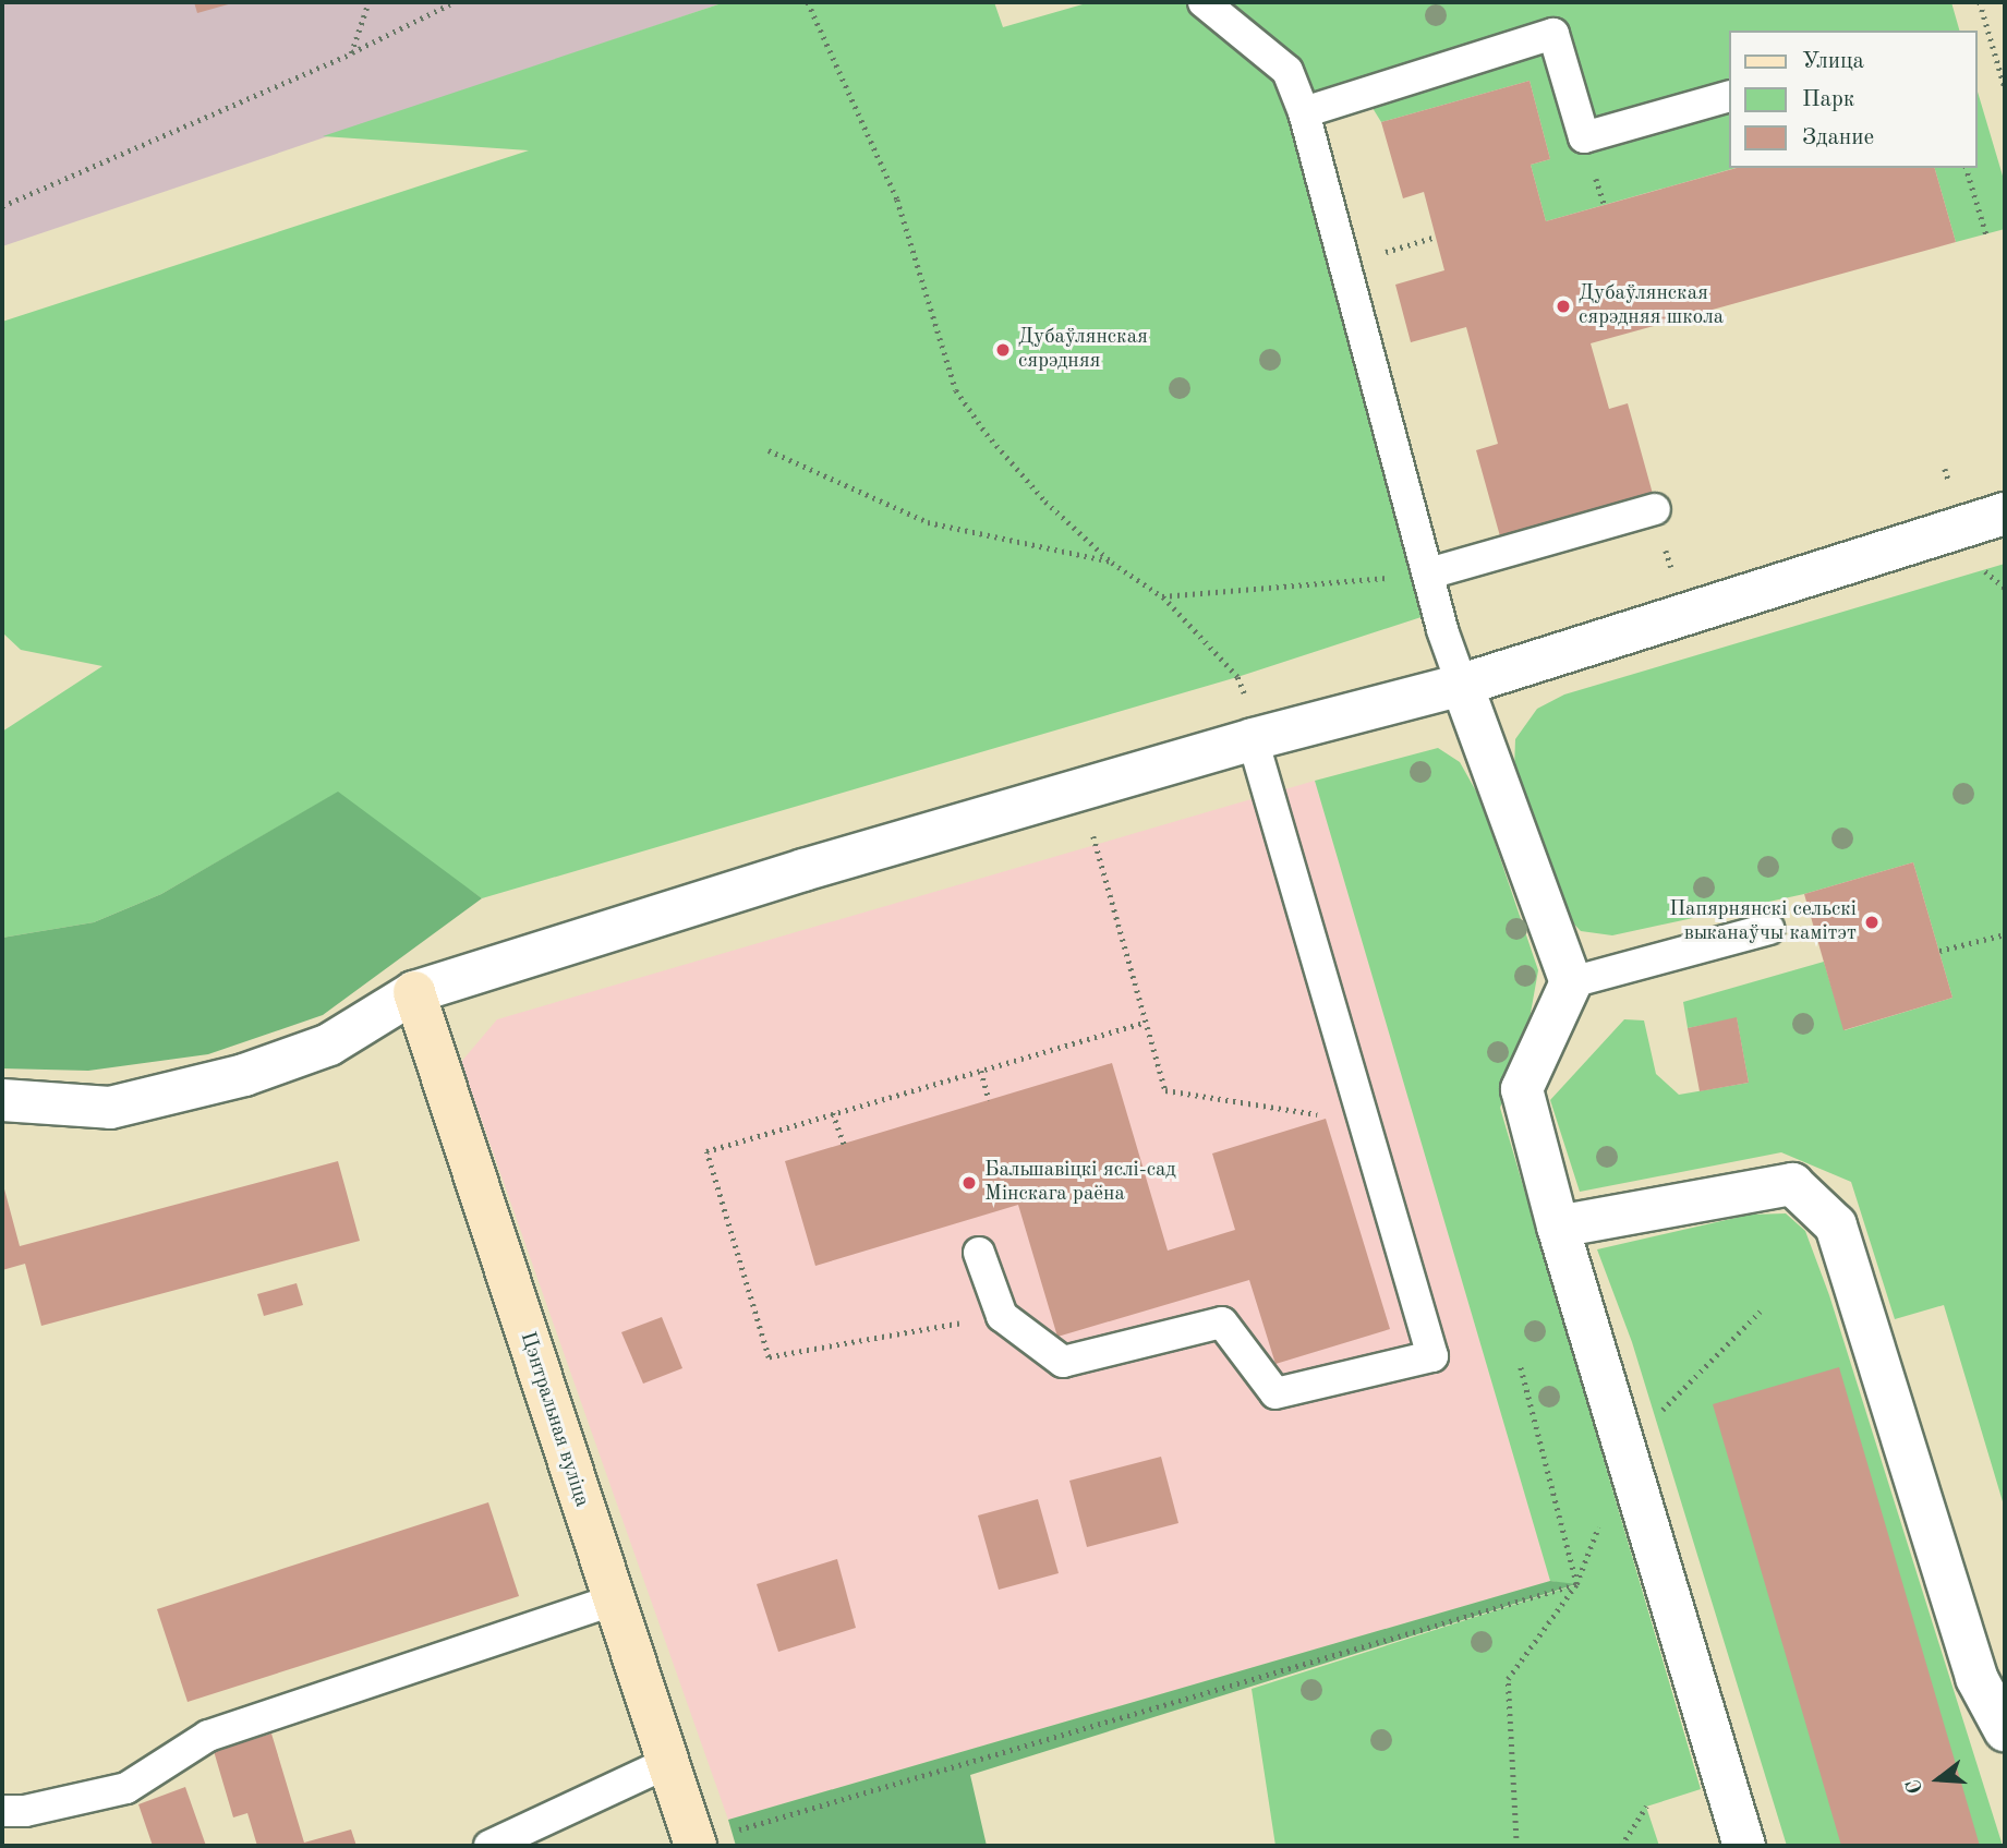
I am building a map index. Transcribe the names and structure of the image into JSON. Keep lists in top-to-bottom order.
{
  "streets": {
    "street": ["Цэнтральная вуліца"]
  },
  "places": [
    "Дубаўлянская сярэдняя школа",
    "Дубаўлянская сярэдняя",
    "Папярнянскі сельскі выканаўчы камітэт",
    "Бальшавіцкі яслі-сад Мінскага раёна"
  ],
  "legend": ["Улица", "Парк", "Здание"],
  "north": "left"
}
